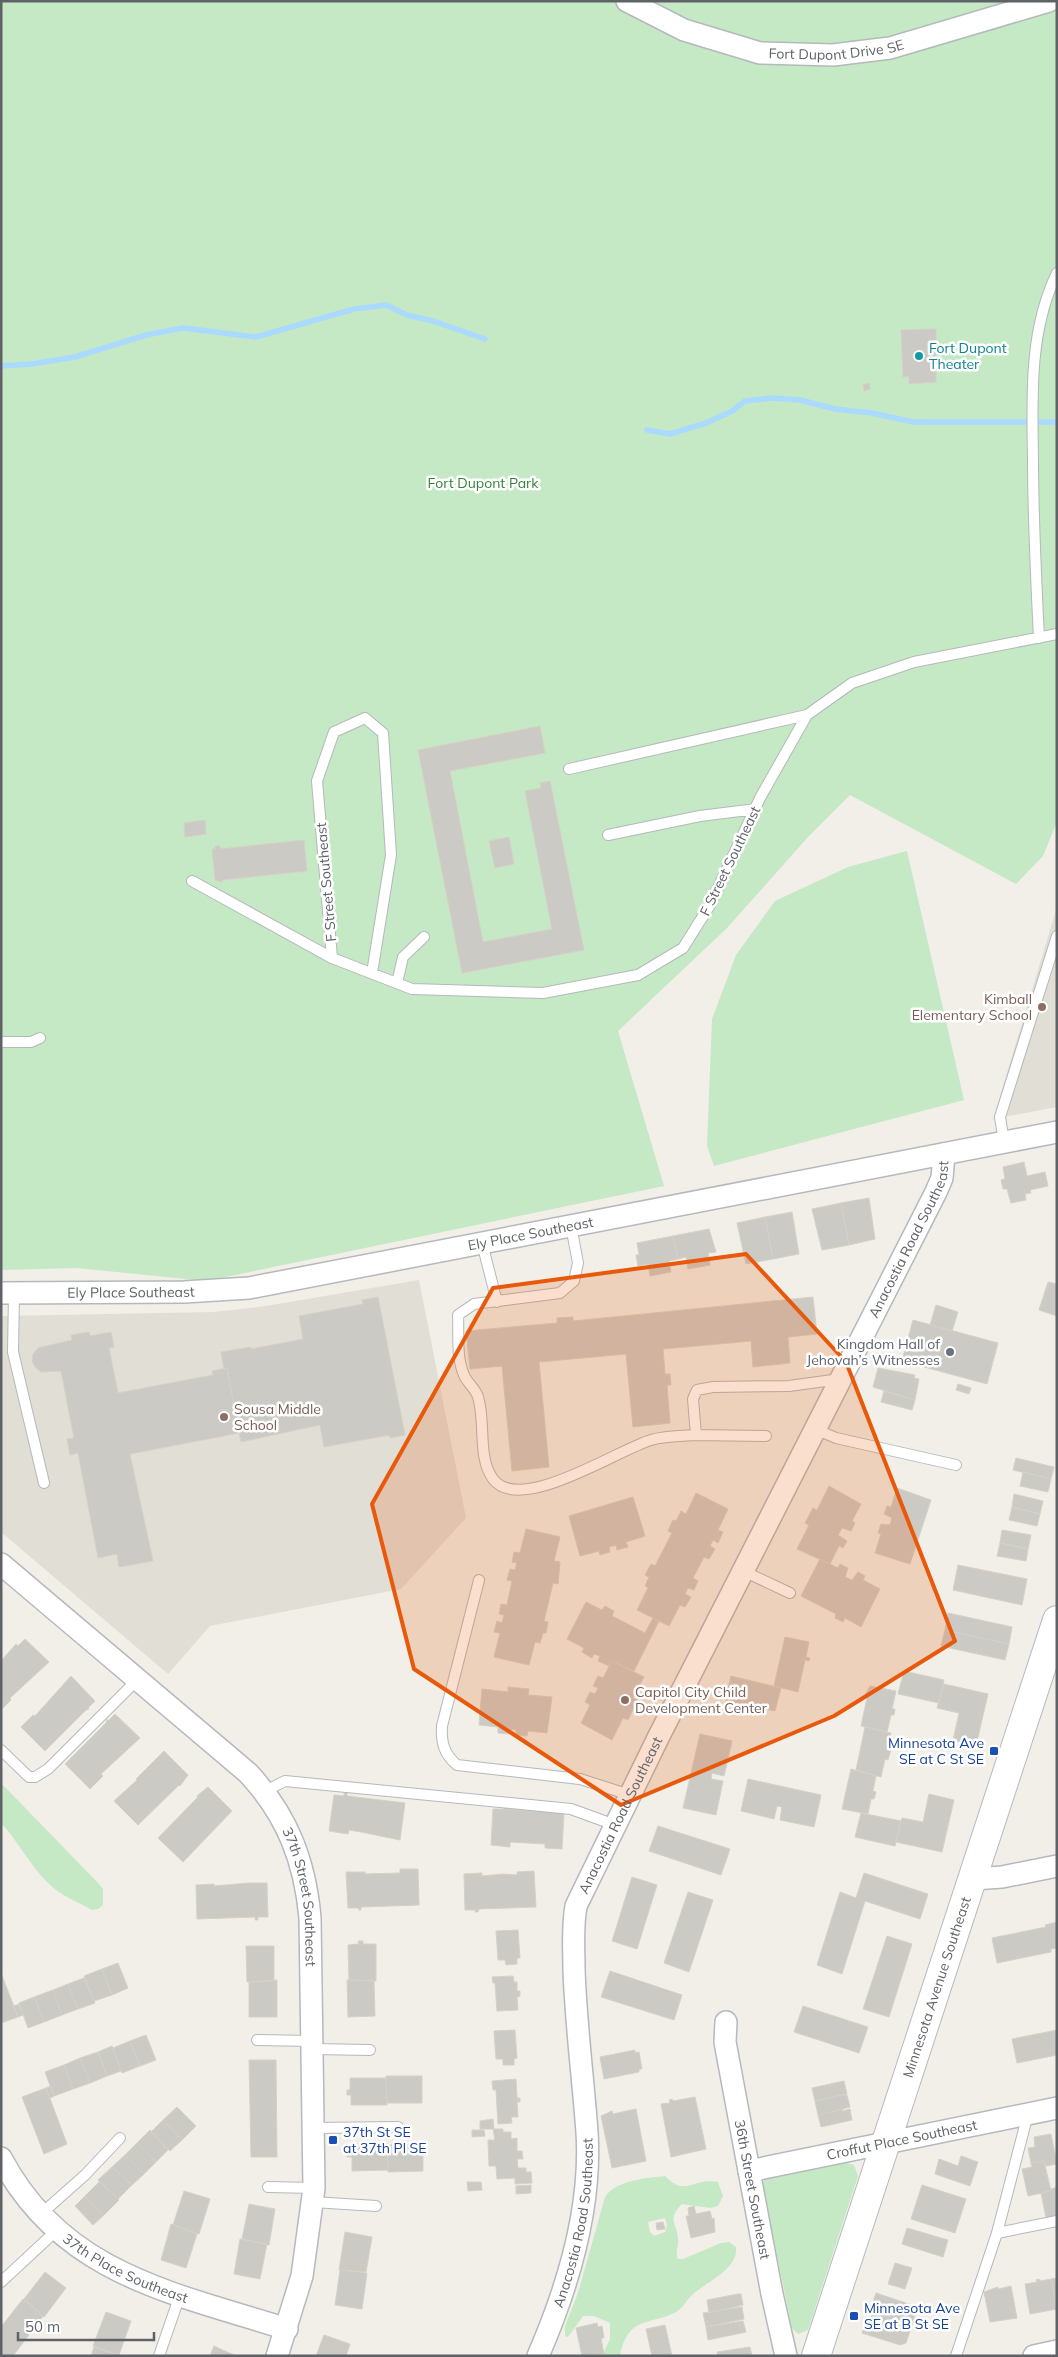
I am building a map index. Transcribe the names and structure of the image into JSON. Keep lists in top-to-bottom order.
{
  "streets": {
    "main road": ["Minnesota Avenue Southeast"],
    "street": [
      "Fort Dupont Drive SE",
      "Ely Place Southeast",
      "Anacostia Road Southeast",
      "37th Street Southeast",
      "Croffut Place Southeast",
      "36th Street Southeast",
      "37th Place Southeast"
    ],
    "lane": ["F Street Southeast"]
  },
  "crossings": [
    ["Ely Place Southeast", "Anacostia Road Southeast"],
    ["37th Street Southeast", "37th Place Southeast"],
    ["Minnesota Avenue Southeast", "Croffut Place Southeast"],
    ["Croffut Place Southeast", "36th Street Southeast"]
  ],
  "parks": ["Fort Dupont Park"],
  "places": {
    "other": [
      "Fort Dupont Theater",
      "Kimball Elementary School",
      "Kingdom Hall of Jehovah’s Witnesses",
      "Sousa Middle School",
      "Capitol City Child Development Center"
    ],
    "transit": ["Minnesota Ave SE at C St SE", "37th St SE at 37th Pl SE", "Minnesota Ave SE at B St SE"]
  },
  "scale_bar": "50 m"
}
